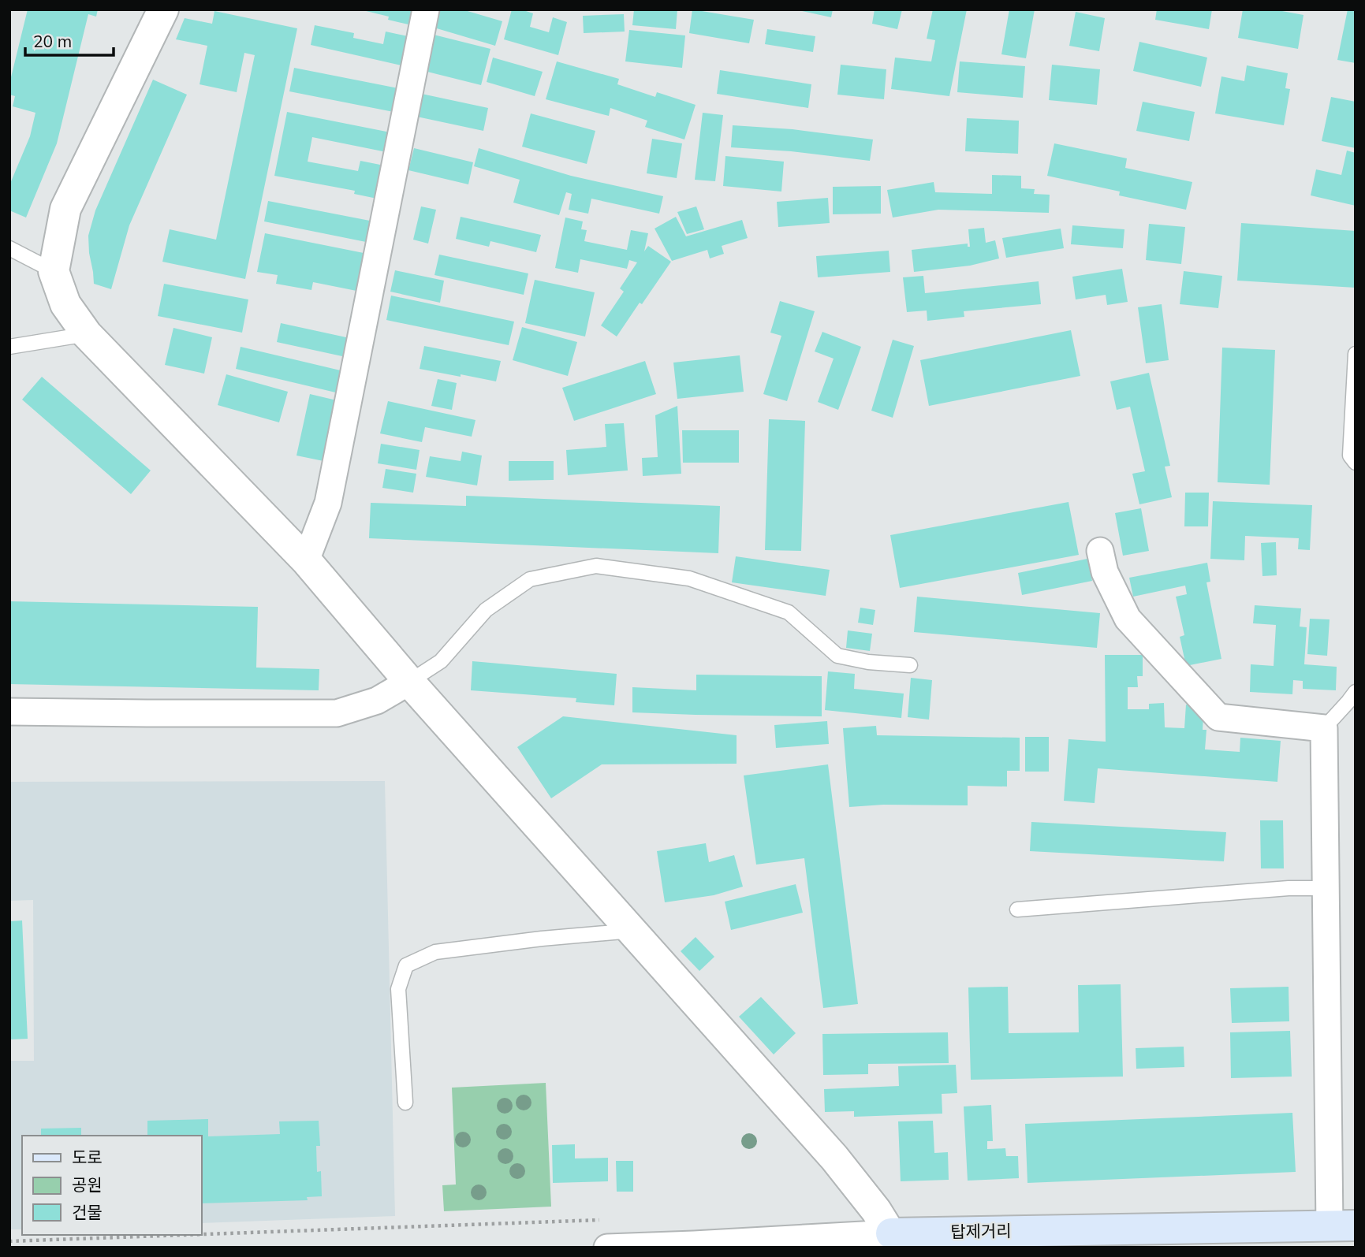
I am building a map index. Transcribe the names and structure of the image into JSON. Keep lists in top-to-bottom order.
{
  "streets": {
    "main road": ["탑제거리"]
  },
  "legend": ["도로", "공원", "건물"],
  "scale_bar": "20 m"
}
